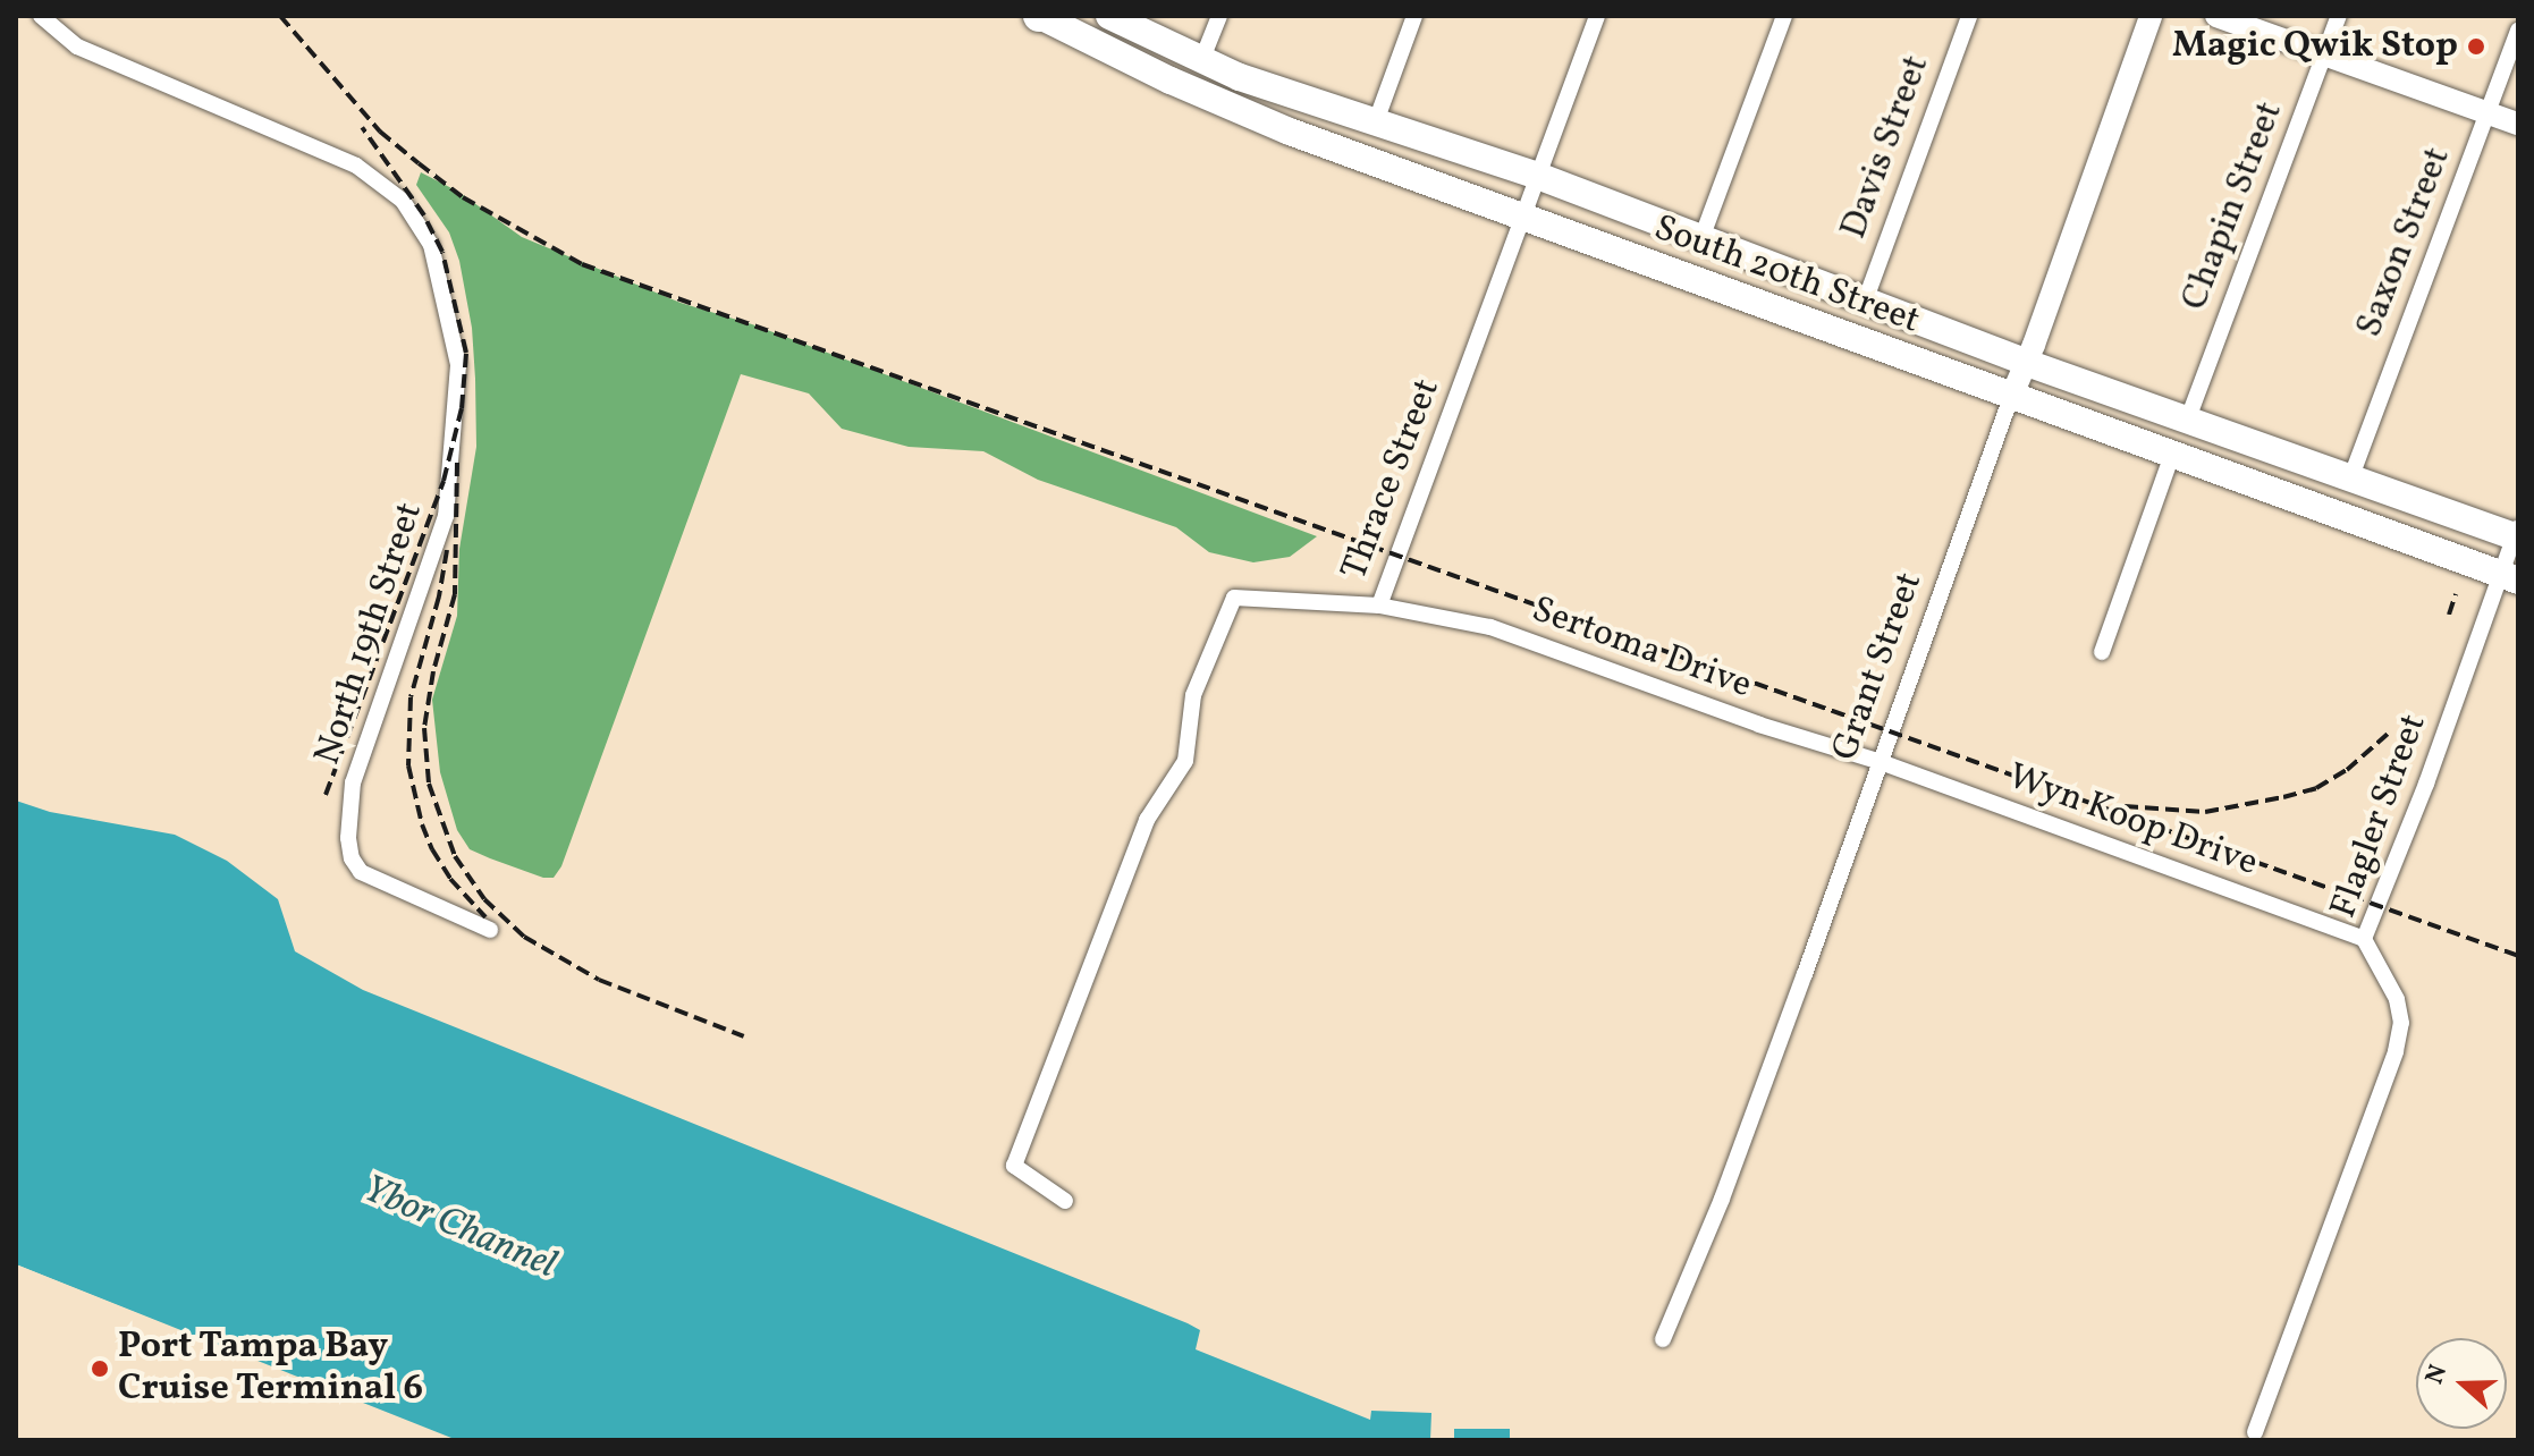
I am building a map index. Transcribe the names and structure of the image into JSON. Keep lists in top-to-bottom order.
{
  "streets": {
    "main road": ["South 20th Street"],
    "street": [
      "Davis Street",
      "Chapin Street",
      "Saxon Street",
      "Thrace Street",
      "North 19th Street",
      "Sertoma Drive",
      "Grant Street",
      "Flagler Street",
      "Wyn Koop Drive"
    ]
  },
  "crossings": [
    ["Davis Street", "South 20th Street"],
    ["Chapin Street", "South 20th Street"],
    ["Saxon Street", "South 20th Street"],
    ["South 20th Street", "Thrace Street"],
    ["South 20th Street", "Grant Street"],
    ["South 20th Street", "Flagler Street"],
    ["Thrace Street", "Sertoma Drive"],
    ["Sertoma Drive", "Grant Street"],
    ["Sertoma Drive", "Wyn Koop Drive"],
    ["Grant Street", "Wyn Koop Drive"],
    ["Flagler Street", "Wyn Koop Drive"]
  ],
  "water": ["Ybor Channel"],
  "places": ["Magic Qwik Stop", "Port Tampa Bay Cruise Terminal 6"],
  "north": "left"
}
